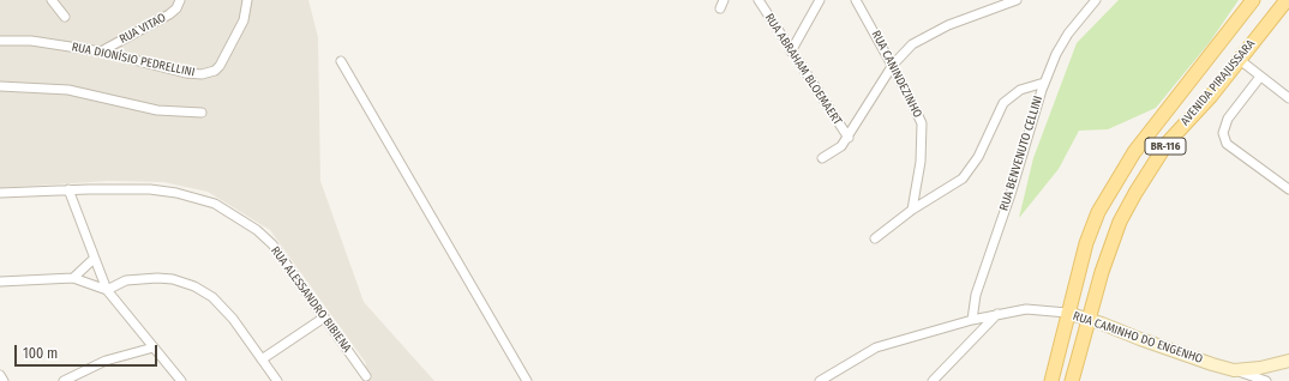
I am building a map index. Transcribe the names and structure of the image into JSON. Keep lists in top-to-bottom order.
{
  "streets": {
    "main road": ["AVENIDA PIRAJUSSARA", "BR-116"],
    "street": [
      "RUA VITAO",
      "RUA DIONÍSIO PEDRELLINI",
      "RUA ABRAHAM BLOEMAERT",
      "RUA CANINDEZINHO",
      "RUA BENVENUTO CELLINI",
      "RUA ALESSANDRO BIBIENA",
      "RUA CAMINHO DO ENGENHO"
    ]
  },
  "crossings": [
    ["RUA VITAO", "RUA DIONÍSIO PEDRELLINI"],
    ["AVENIDA PIRAJUSSARA", "RUA CAMINHO DO ENGENHO"],
    ["RUA BENVENUTO CELLINI", "RUA CAMINHO DO ENGENHO"]
  ],
  "scale_bar": "100 m"
}
